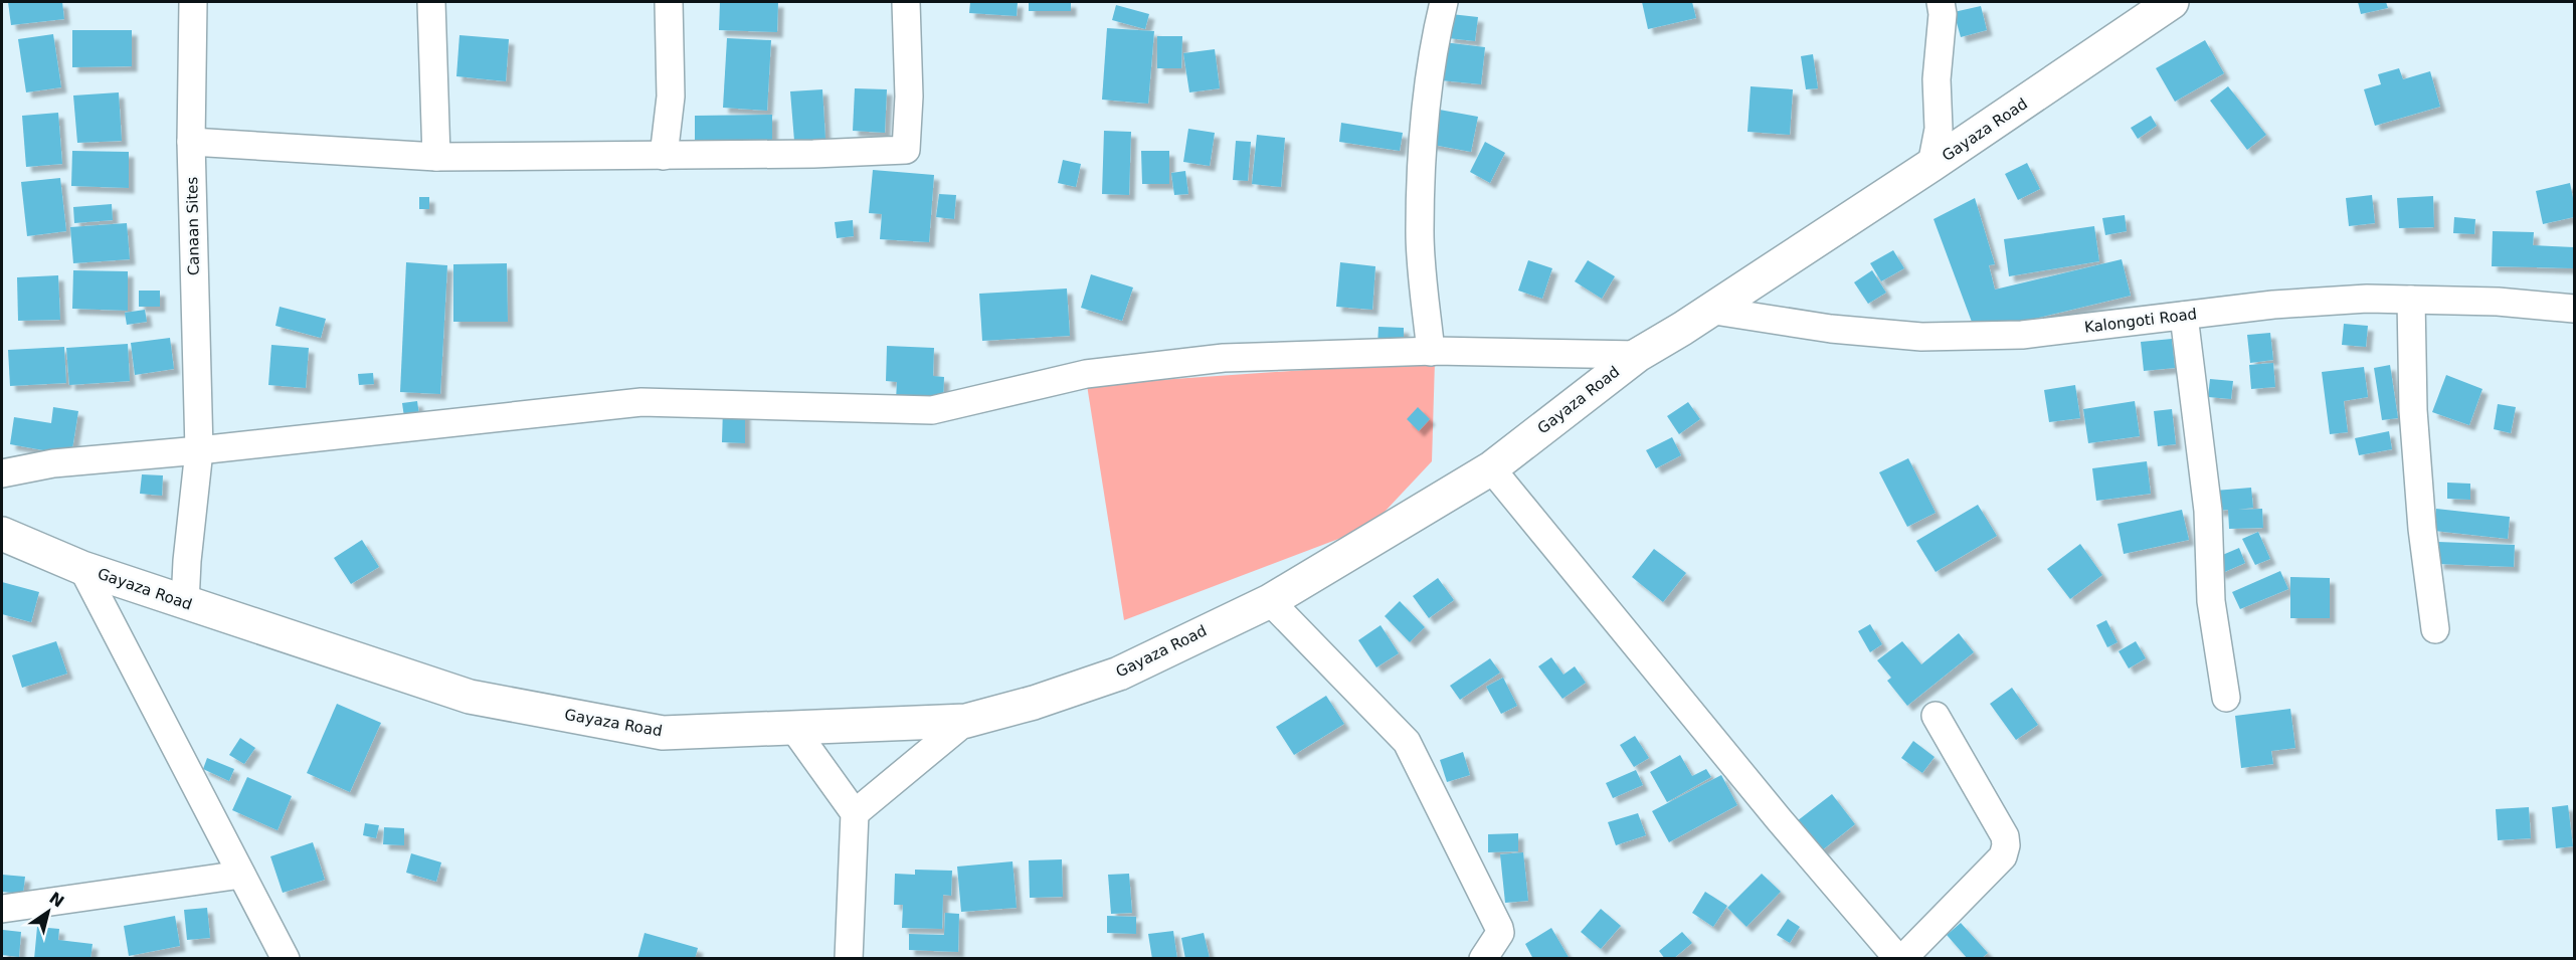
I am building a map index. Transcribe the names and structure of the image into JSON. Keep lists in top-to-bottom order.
{
  "streets": {
    "main road": ["Gayaza Road"],
    "street": ["Canaan Sites", "Kalongoti Road"]
  },
  "crossings": [
    ["Gayaza Road", "Canaan Sites"],
    ["Gayaza Road", "Kalongoti Road"]
  ],
  "north": "top right"
}
